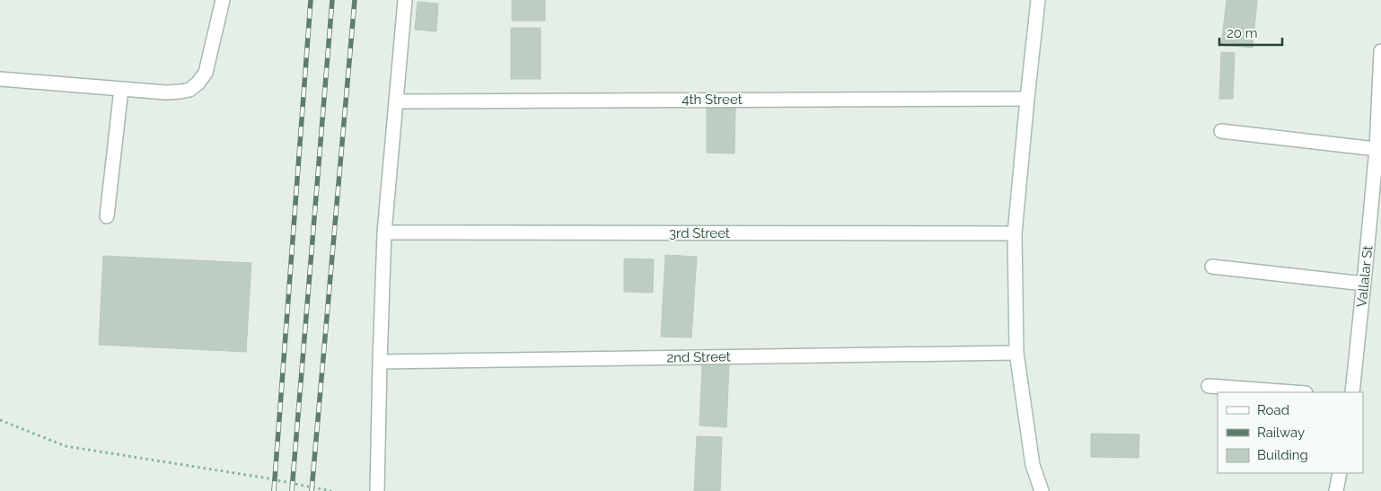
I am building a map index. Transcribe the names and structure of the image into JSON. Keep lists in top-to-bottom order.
{
  "streets": {
    "street": [
      "4th Street",
      "3rd Street",
      "Vallalar St",
      "2nd Street"
    ]
  },
  "legend": ["Road", "Railway", "Building"],
  "scale_bar": "20 m"
}
